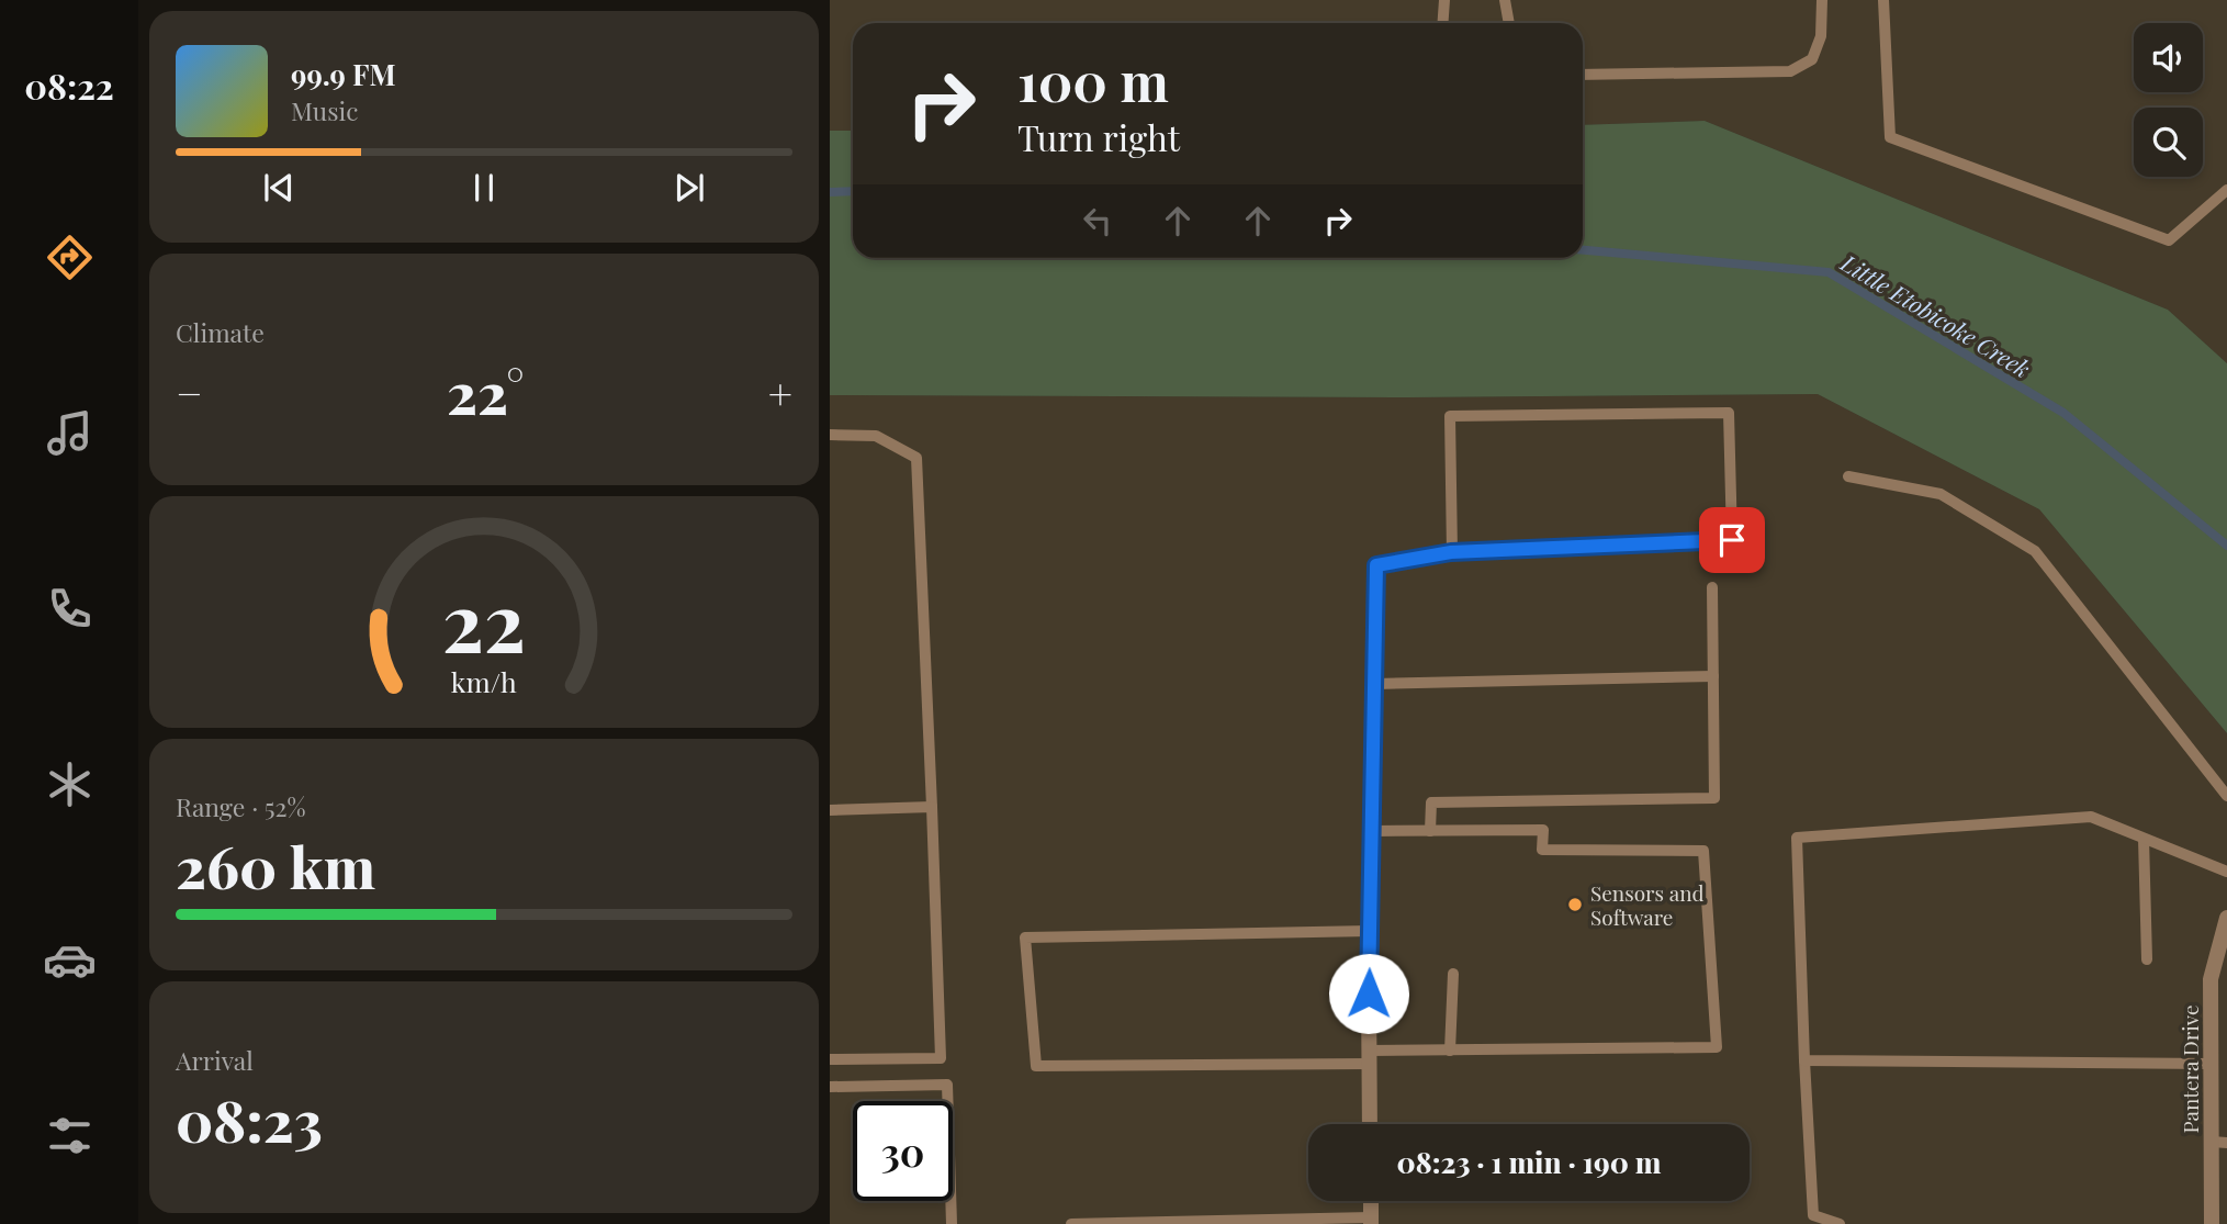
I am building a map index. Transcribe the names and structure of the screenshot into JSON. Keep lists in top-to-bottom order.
{
  "streets": {
    "street": ["Pantera Drive"]
  },
  "water": ["Little Etobicoke Creek"],
  "places": ["Sensors and Software"],
  "page": {
    "tabs": "08:22",
    "turn": ["100 m", "Turn right"],
    "song": ["99.9 FM", "Music"],
    "tile": [
      "Climate",
      ["Range · 52%", "260 km"],
      ["Arrival", "08:23"]
    ],
    "heat": ["−", "22°", "+"],
    "limit": "30",
    "trip": "08:23 · 1 min · 190 m",
    "gauge": ["22", "km/h"]
  }
}
